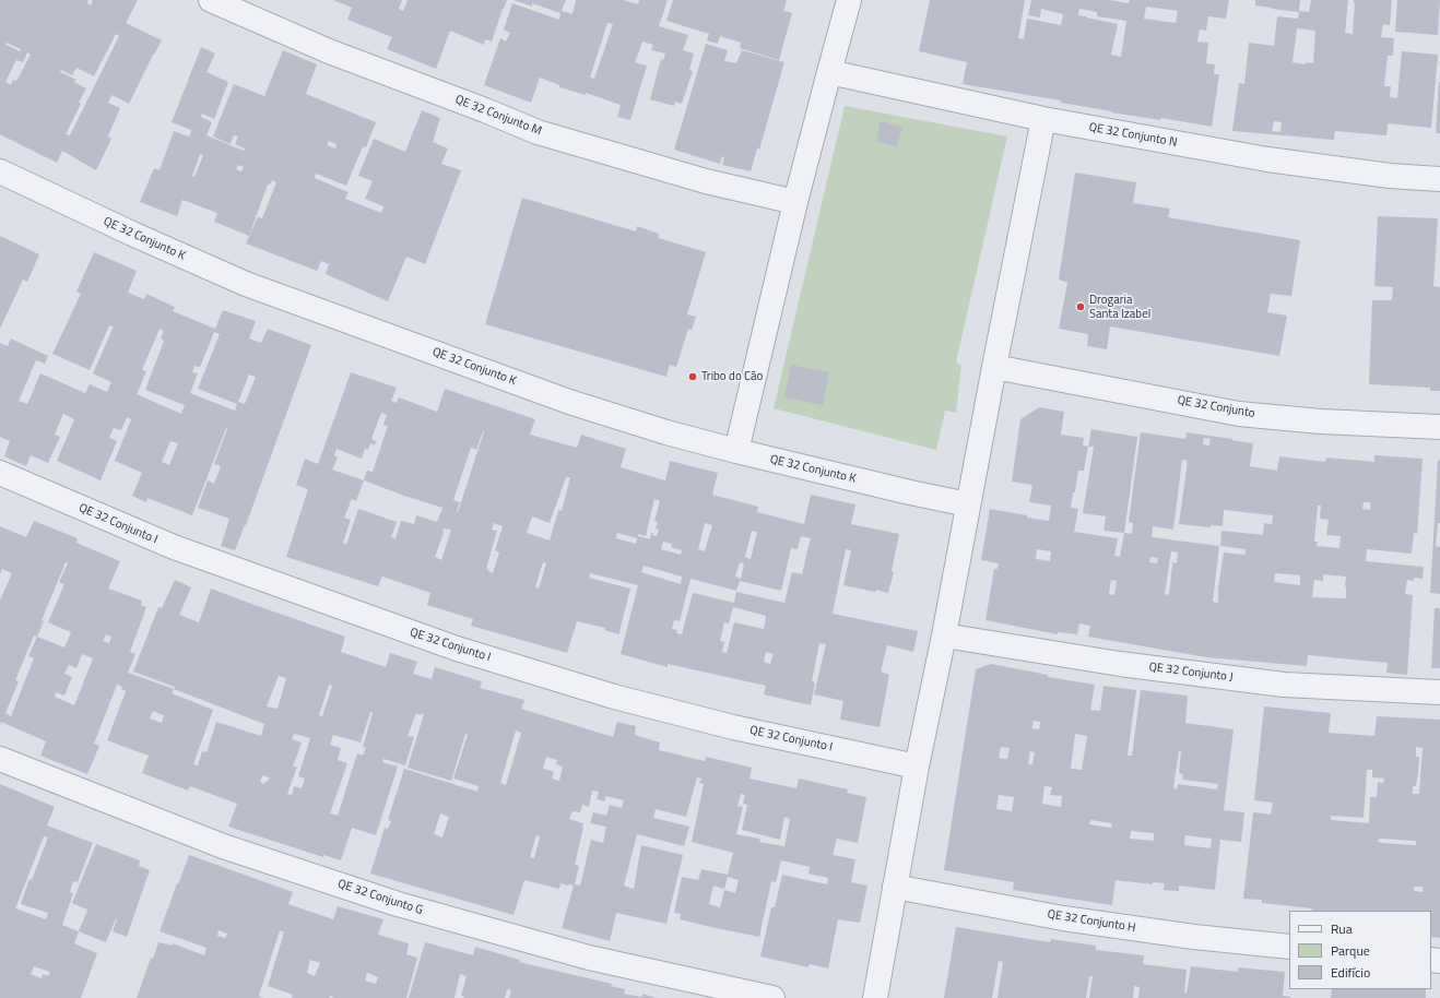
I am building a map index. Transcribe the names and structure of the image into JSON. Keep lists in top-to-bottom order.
{
  "streets": {
    "street": [
      "QE 32 Conjunto M",
      "QE 32 Conjunto N",
      "QE 32 Conjunto K",
      "QE 32 Conjunto",
      "QE 32 Conjunto I",
      "QE 32 Conjunto J",
      "QE 32 Conjunto G",
      "QE 32 Conjunto H"
    ]
  },
  "places": ["Drogaria Santa Izabel", "Tribo do Cão"],
  "legend": ["Rua", "Parque", "Edifício"]
}
